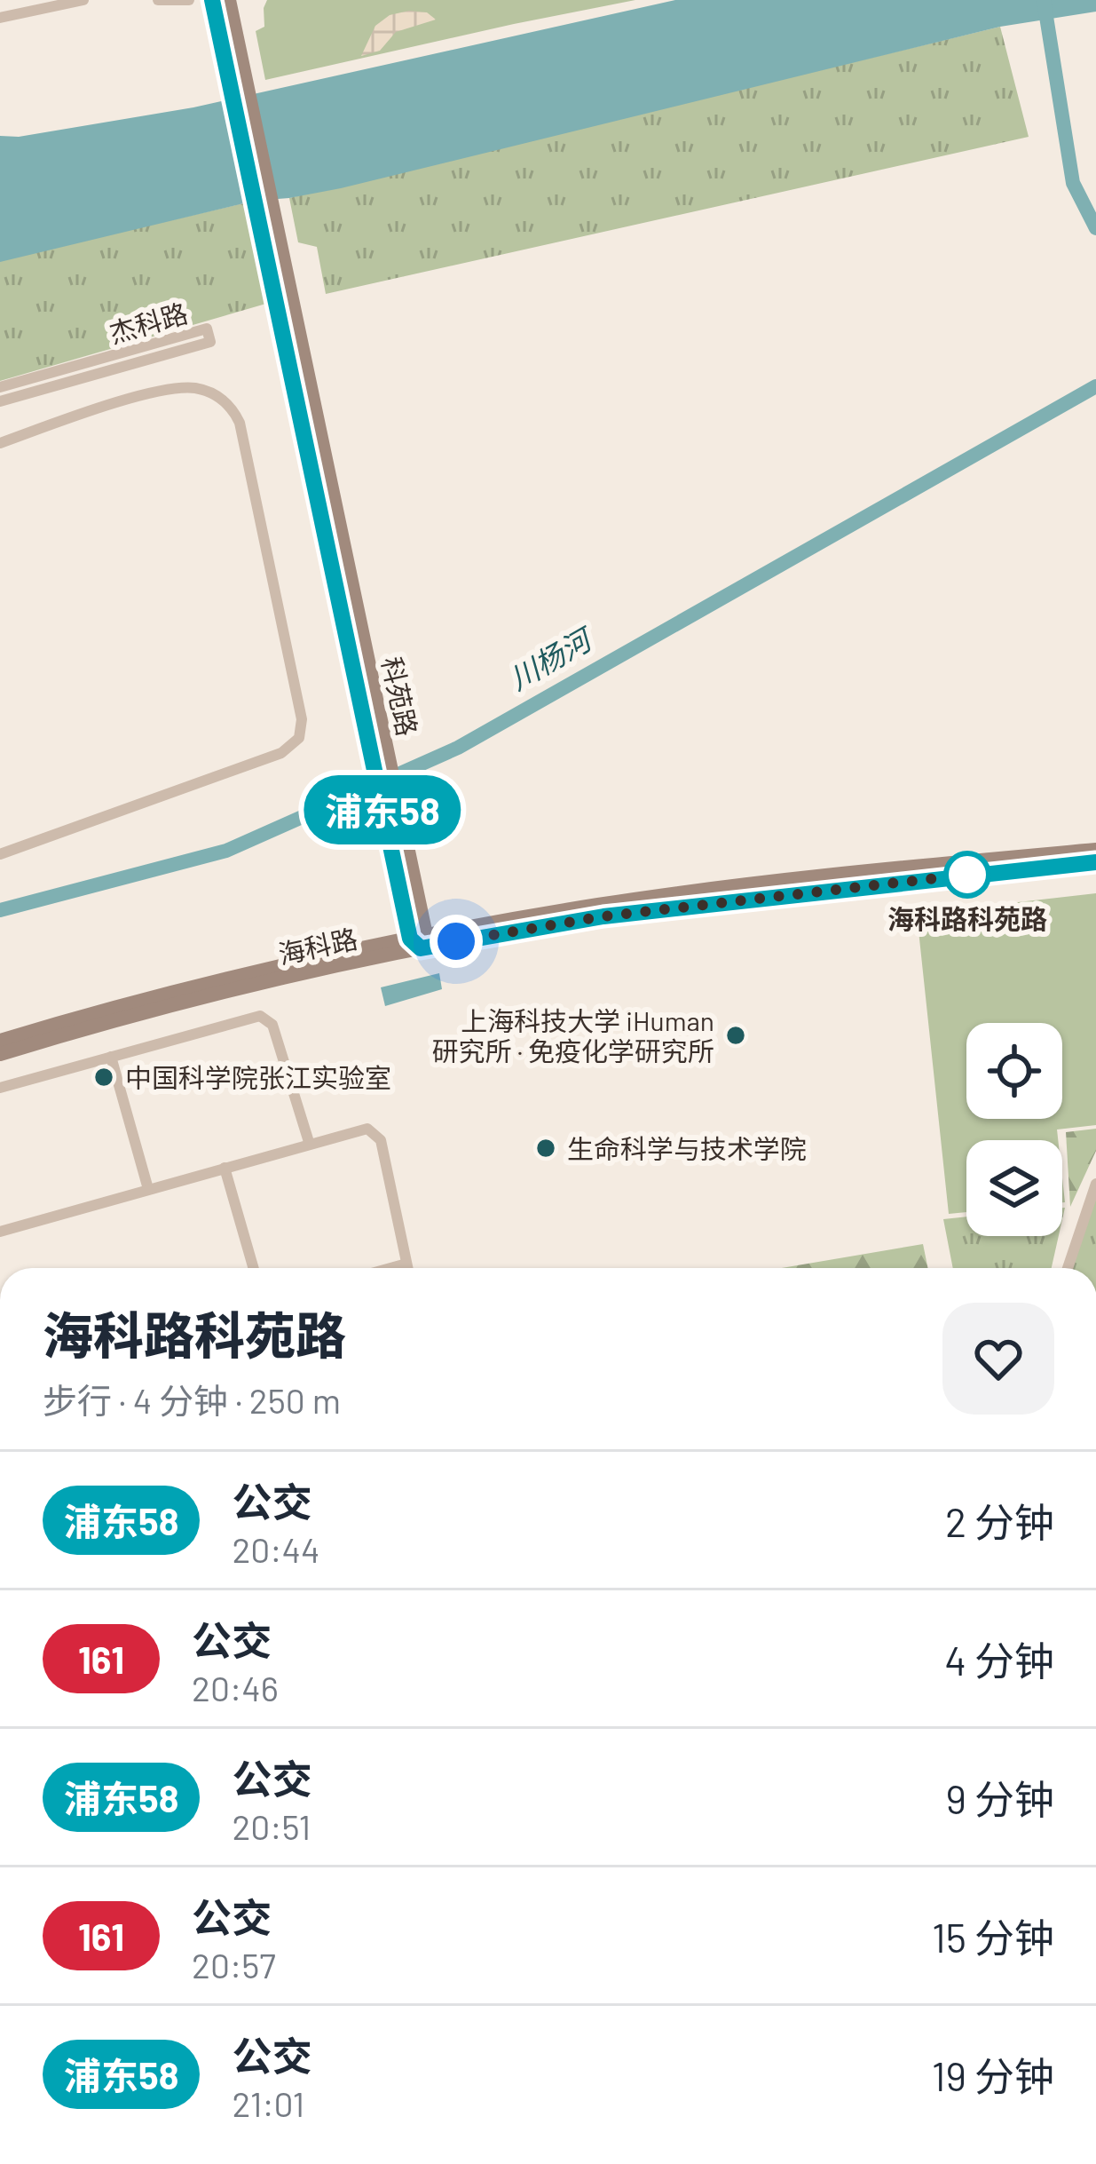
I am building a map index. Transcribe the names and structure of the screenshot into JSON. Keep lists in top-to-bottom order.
{
  "streets": {
    "street": ["杰科路", "科苑路", "海科路"]
  },
  "crossings": [
    ["科苑路", "海科路"]
  ],
  "water": ["川杨河"],
  "places": [
    "海科路科苑路",
    "上海科技大学 iHuman 研究所 · 免疫化学研究所",
    "中国科学院张江实验室",
    "生命科学与技术学院"
  ],
  "lines": ["bus line 浦东58"],
  "page": {
    "on_map": "浦东58",
    "heading": ["海科路科苑路", "步行 · 4 分钟 · 250 m"],
    "list": [
      {
        "mark": "浦东58",
        "name": "公交",
        "note": "20:44",
        "value": "2 分钟"
      },
      {
        "mark": "161",
        "name": "公交",
        "note": "20:46",
        "value": "4 分钟"
      },
      {
        "mark": "浦东58",
        "name": "公交",
        "note": "20:51",
        "value": "9 分钟"
      },
      {
        "mark": "161",
        "name": "公交",
        "note": "20:57",
        "value": "15 分钟"
      },
      {
        "mark": "浦东58",
        "name": "公交",
        "note": "21:01",
        "value": "19 分钟"
      }
    ]
  }
}
